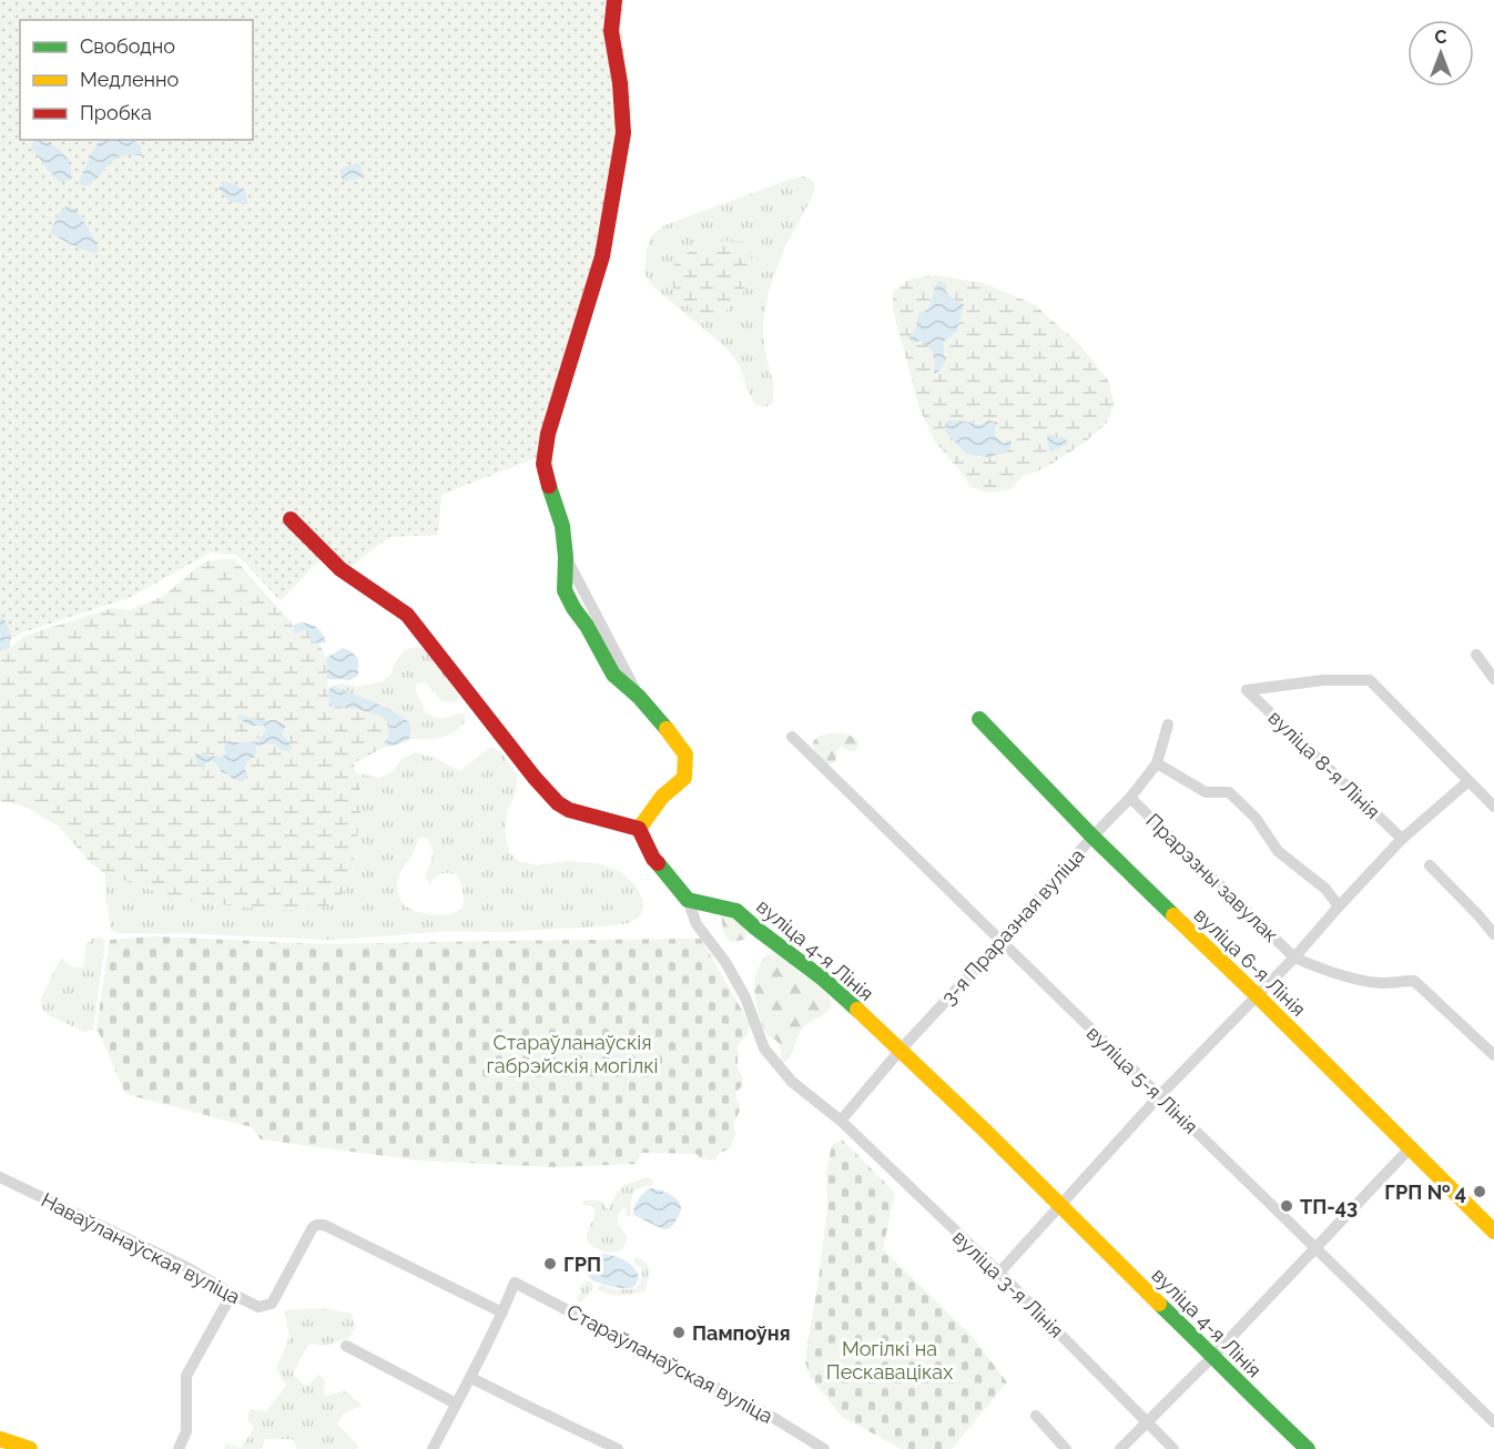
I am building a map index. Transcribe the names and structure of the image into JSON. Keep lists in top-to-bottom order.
{
  "streets": {
    "street": [
      "вуліца 8-я Лінія",
      "Прарэзны завулак",
      "3-я Праразная вуліца",
      "вуліца 4-я Лінія",
      "вуліца 6-я Лінія",
      "вуліца 5-я Лінія",
      "Наваўланаўская вуліца",
      "вуліца 3-я Лінія",
      "Стараўланаўская вуліца"
    ]
  },
  "crossings": [
    ["Прарэзны завулак", "3-я Праразная вуліца"],
    ["3-я Праразная вуліца", "вуліца 4-я Лінія"],
    ["3-я Праразная вуліца", "вуліца 6-я Лінія"],
    ["3-я Праразная вуліца", "вуліца 5-я Лінія"],
    ["3-я Праразная вуліца", "вуліца 3-я Лінія"],
    ["вуліца 4-я Лінія", "вуліца 3-я Лінія"],
    ["Наваўланаўская вуліца", "Стараўланаўская вуліца"]
  ],
  "parks": ["Стараўланаўскія габрэйскія могілкі", "Могілкі на Пескаваціках"],
  "places": [
    "ГРП № 4",
    "ТП-43",
    "ГРП",
    "Пампоўня"
  ],
  "legend": ["Свободно", "Медленно", "Пробка"],
  "north": "top"
}
